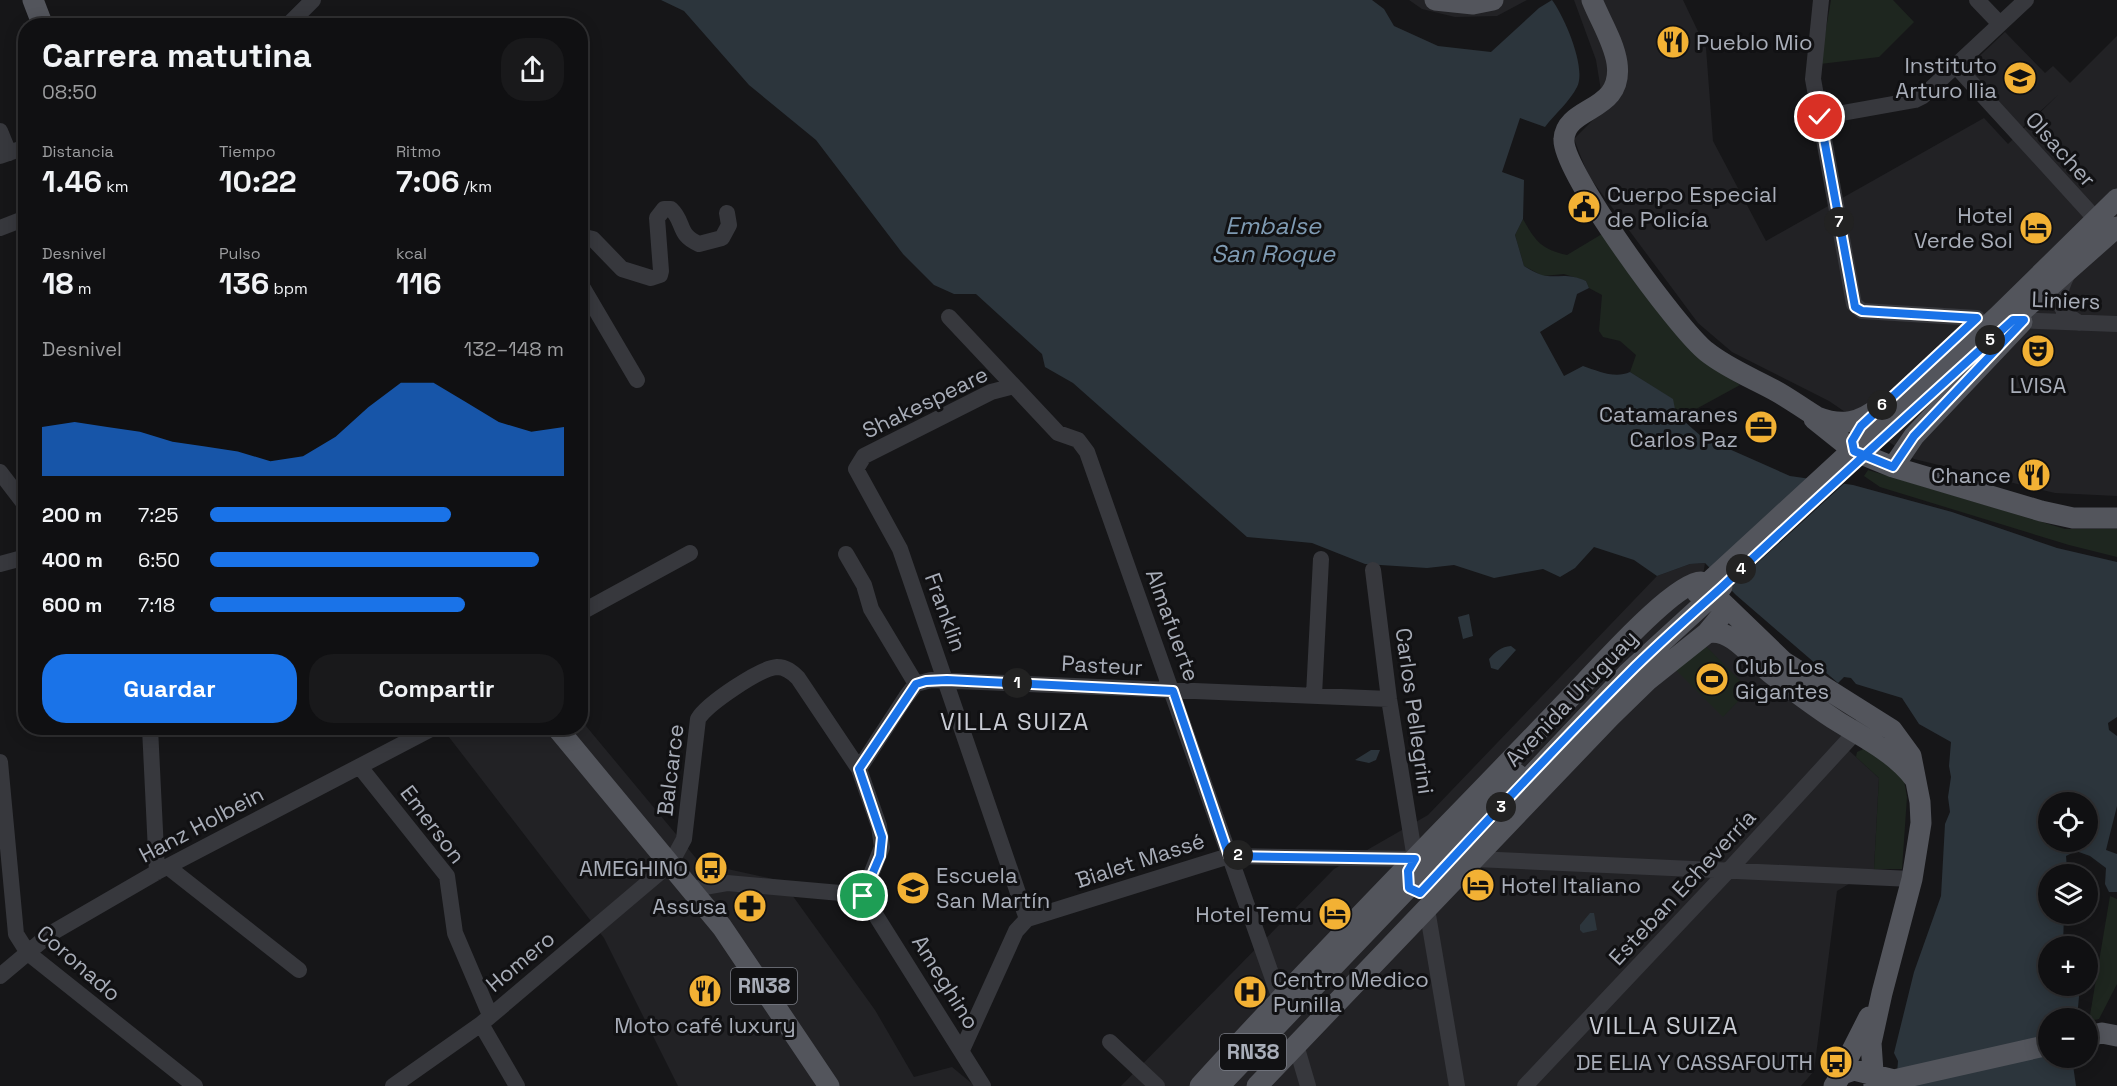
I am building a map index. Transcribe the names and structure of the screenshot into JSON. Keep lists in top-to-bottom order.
{
  "streets": {
    "main road": ["Avenida Uruguay", "RN38"],
    "street": [
      "Olsacher",
      "Liniers",
      "Shakespeare",
      "Franklin",
      "Almafuerte",
      "Pasteur",
      "Carlos Pellegrini",
      "Balcarce",
      "Hanz Holbein",
      "Emerson",
      "Bialet Massé",
      "Esteban Echeverría",
      "Homero",
      "Coronado",
      "Ameghino"
    ]
  },
  "crossings": [
    ["Olsacher", "RN38"],
    ["Liniers", "RN38"],
    ["Shakespeare", "Franklin"],
    ["Shakespeare", "Almafuerte"],
    ["Franklin", "Pasteur"],
    ["Franklin", "Bialet Massé"],
    ["Almafuerte", "Pasteur"],
    ["Almafuerte", "Avenida Uruguay"],
    ["Almafuerte", "Bialet Massé"],
    ["Almafuerte", "RN38"],
    ["Pasteur", "Carlos Pellegrini"],
    ["Avenida Uruguay", "Carlos Pellegrini"],
    ["Avenida Uruguay", "Bialet Massé"],
    ["Avenida Uruguay", "RN38"],
    ["Carlos Pellegrini", "Bialet Massé"],
    ["Balcarce", "Homero"],
    ["Balcarce", "Ameghino"],
    ["Balcarce", "RN38"],
    ["Hanz Holbein", "Emerson"],
    ["Hanz Holbein", "Coronado"],
    ["Emerson", "Homero"],
    ["Homero", "RN38"]
  ],
  "districts": ["VILLA SUIZA", "VILLA SUIZA"],
  "water": ["Embalse San Roque"],
  "places": {
    "restaurant": ["Pueblo Mio", "Chance", "Moto café luxury"],
    "school or university": ["Instituto Arturo Ilia", "Escuela San Martín"],
    "public building": ["Cuerpo Especial de Policía"],
    "hotel": ["Hotel Verde Sol", "Hotel Italiano", "Hotel Temu"],
    "theatre": ["LVISA"],
    "office": ["Catamaranes Carlos Paz"],
    "sports": ["Club Los Gigantes"],
    "bus stop": ["AMEGHINO", "DE ELIA Y CASSAFOUTH"],
    "pharmacy": ["Assusa"],
    "hospital": ["Centro Medico Punilla"]
  },
  "page": {
    "heading": ["Carrera matutina", "08:50"],
    "stats": [
      ["Distancia", "1.46 km"],
      ["Tiempo", "10:22"],
      ["Ritmo", "7:06 /km"],
      ["Desnivel", "18 m"],
      ["Pulso", "136 bpm"],
      ["kcal", "116"]
    ],
    "pins": [
      "7",
      "5",
      "6",
      "4",
      "1",
      "3",
      "2"
    ],
    "chart": ["Desnivel", "132–148 m"],
    "list": [
      {
        "name": "200 m",
        "note": "7:25"
      },
      {
        "name": "400 m",
        "note": "6:50"
      },
      {
        "name": "600 m",
        "note": "7:18"
      }
    ],
    "buttons": ["Guardar", "Compartir"],
    "map_buttons": ["+", "−"]
  }
}
